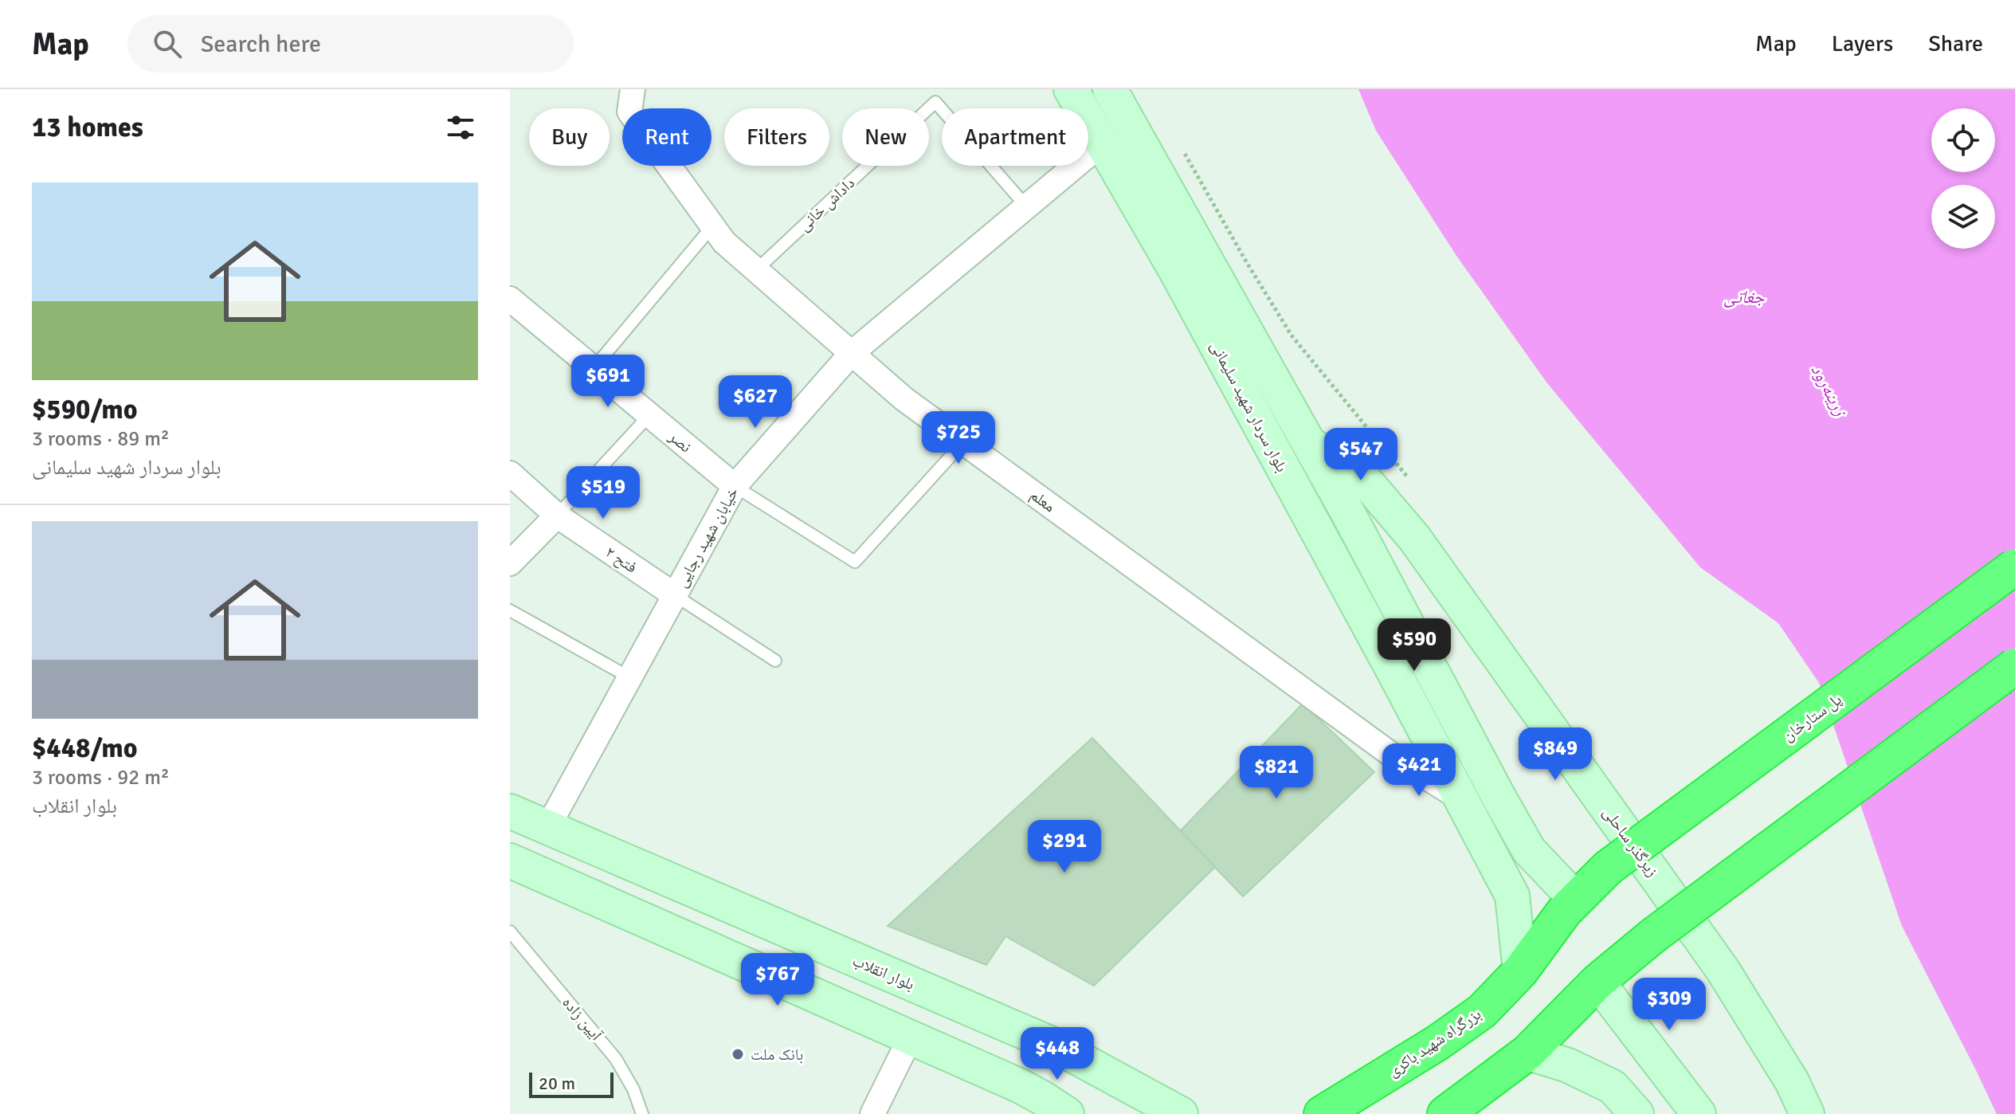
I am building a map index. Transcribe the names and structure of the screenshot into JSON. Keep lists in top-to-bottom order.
{
  "streets": {
    "highway": ["پل ستارخان", "بزرگراه شهید باکری"],
    "main road": ["بلوار سردار شهید سلیمانی", "زیرگذر ساحلی", "بلوار انقلاب"],
    "street": [
      "نصر",
      "معلم",
      "خیابان شهید رجایی",
      "فتح ۲"
    ],
    "lane": ["داداش خانی", "آیین زاده"]
  },
  "crossings": [
    ["داداش خانی", "معلم"],
    ["داداش خانی", "خیابان شهید رجایی"],
    ["بلوار سردار شهید سلیمانی", "معلم"],
    ["بلوار سردار شهید سلیمانی", "خیابان شهید رجایی"],
    ["بلوار سردار شهید سلیمانی", "زیرگذر ساحلی"],
    ["بلوار سردار شهید سلیمانی", "بزرگراه شهید باکری"],
    ["نصر", "خیابان شهید رجایی"],
    ["معلم", "خیابان شهید رجایی"],
    ["خیابان شهید رجایی", "فتح ۲"],
    ["خیابان شهید رجایی", "بلوار انقلاب"],
    ["پل ستارخان", "بزرگراه شهید باکری"]
  ],
  "water": ["جغاتی", "زرینه‌رود"],
  "places": ["بانک ملت"],
  "scale_bar": "20 m",
  "page": {
    "header": "Map",
    "search": "Search here",
    "nav": ["Map", "Layers", "Share"],
    "heading": "13 homes",
    "chip": [
      "Buy",
      "Rent",
      "Filters",
      "New",
      "Apartment"
    ],
    "list": [
      {
        "name": "$590/mo",
        "note": "3 rooms · 89 m² · بلوار سردار شهید سلیمانی"
      },
      {
        "name": "$448/mo",
        "note": "3 rooms · 92 m² · بلوار انقلاب"
      }
    ],
    "price": [
      "$691",
      "$627",
      "$725",
      "$547",
      "$519",
      "$590",
      "$849",
      "$421",
      "$821",
      "$291",
      "$767",
      "$309",
      "$448"
    ],
    "scale": "20 m"
  }
}
